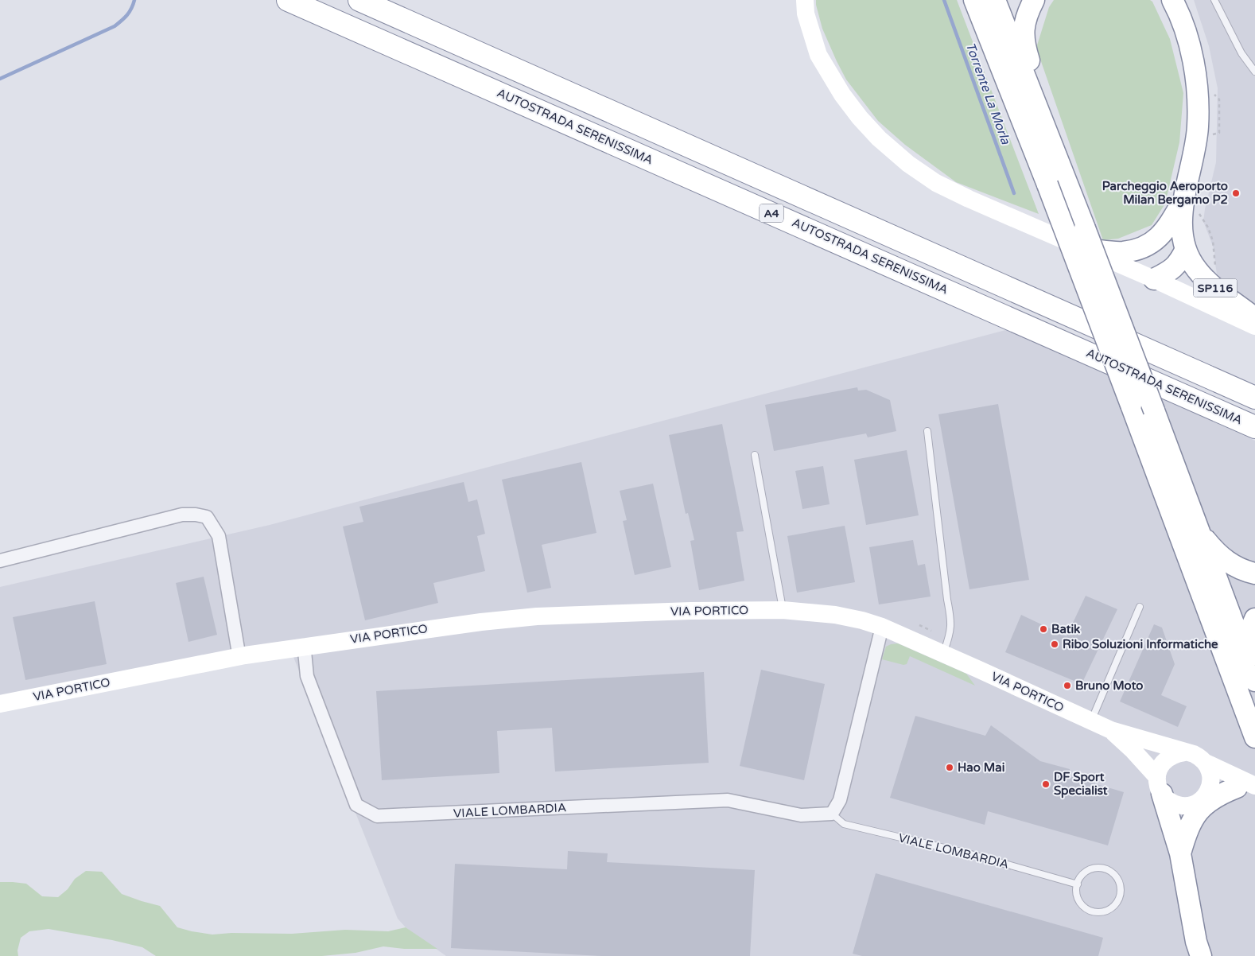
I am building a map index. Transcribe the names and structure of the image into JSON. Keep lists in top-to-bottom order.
{
  "streets": {
    "highway": ["AUTOSTRADA SERENISSIMA", "A4", "SP116"],
    "main road": ["VIA PORTICO"],
    "street": ["VIALE LOMBARDIA"]
  },
  "crossings": [
    ["VIA PORTICO", "VIALE LOMBARDIA"]
  ],
  "water": ["Torrente La Morla"],
  "places": [
    "Parcheggio Aeroporto Milan Bergamo P2",
    "Batik",
    "Ribo Soluzioni Informatiche",
    "Bruno Moto",
    "Hao Mai",
    "DF Sport Specialist"
  ]
}
